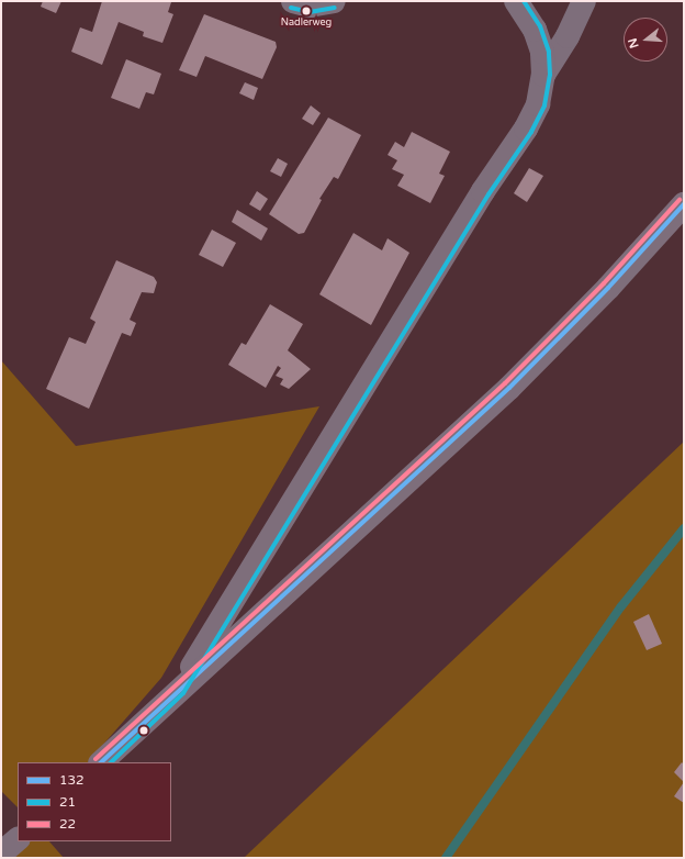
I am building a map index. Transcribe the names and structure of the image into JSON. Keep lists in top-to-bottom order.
{
  "places": ["Nadlerweg"],
  "lines": ["transit line 21", "transit line 22", "transit line 132"],
  "legend": ["132", "21", "22"],
  "north": "left"
}
